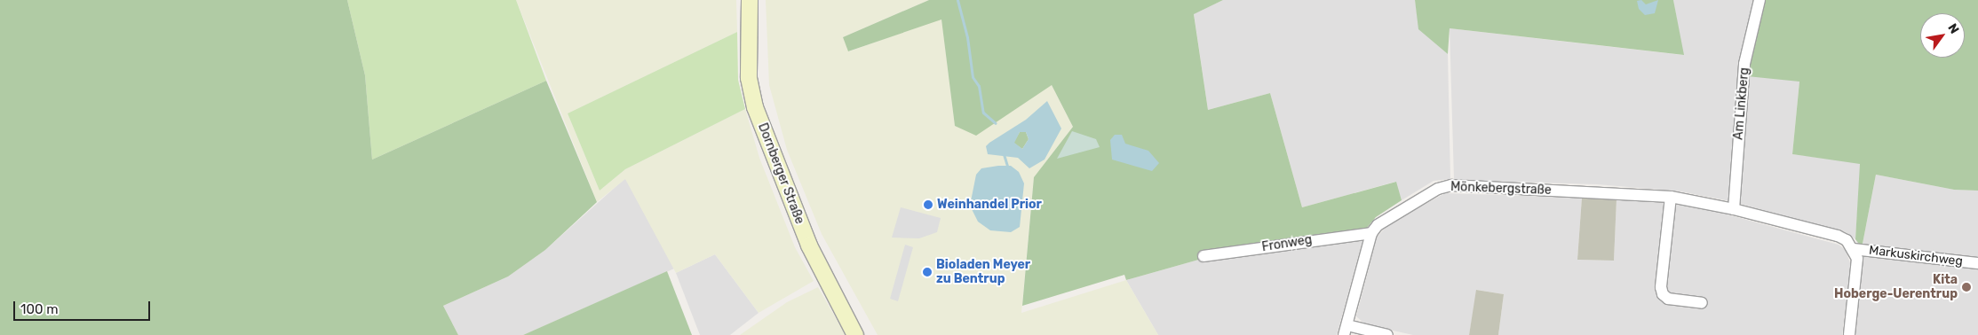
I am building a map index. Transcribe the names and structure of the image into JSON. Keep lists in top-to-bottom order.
{
  "streets": {
    "main road": ["Dornberger Straße"],
    "street": [
      "Am Linkberg",
      "Mönkebergstraße",
      "Fronweg",
      "Markuskirchweg"
    ]
  },
  "crossings": [
    ["Am Linkberg", "Mönkebergstraße"],
    ["Mönkebergstraße", "Fronweg"],
    ["Mönkebergstraße", "Markuskirchweg"]
  ],
  "places": ["Weinhandel Prior", "Bioladen Meyer zu Bentrup", "Kita Hoberge-Uerentrup"],
  "scale_bar": "100 m",
  "north": "top right"
}
